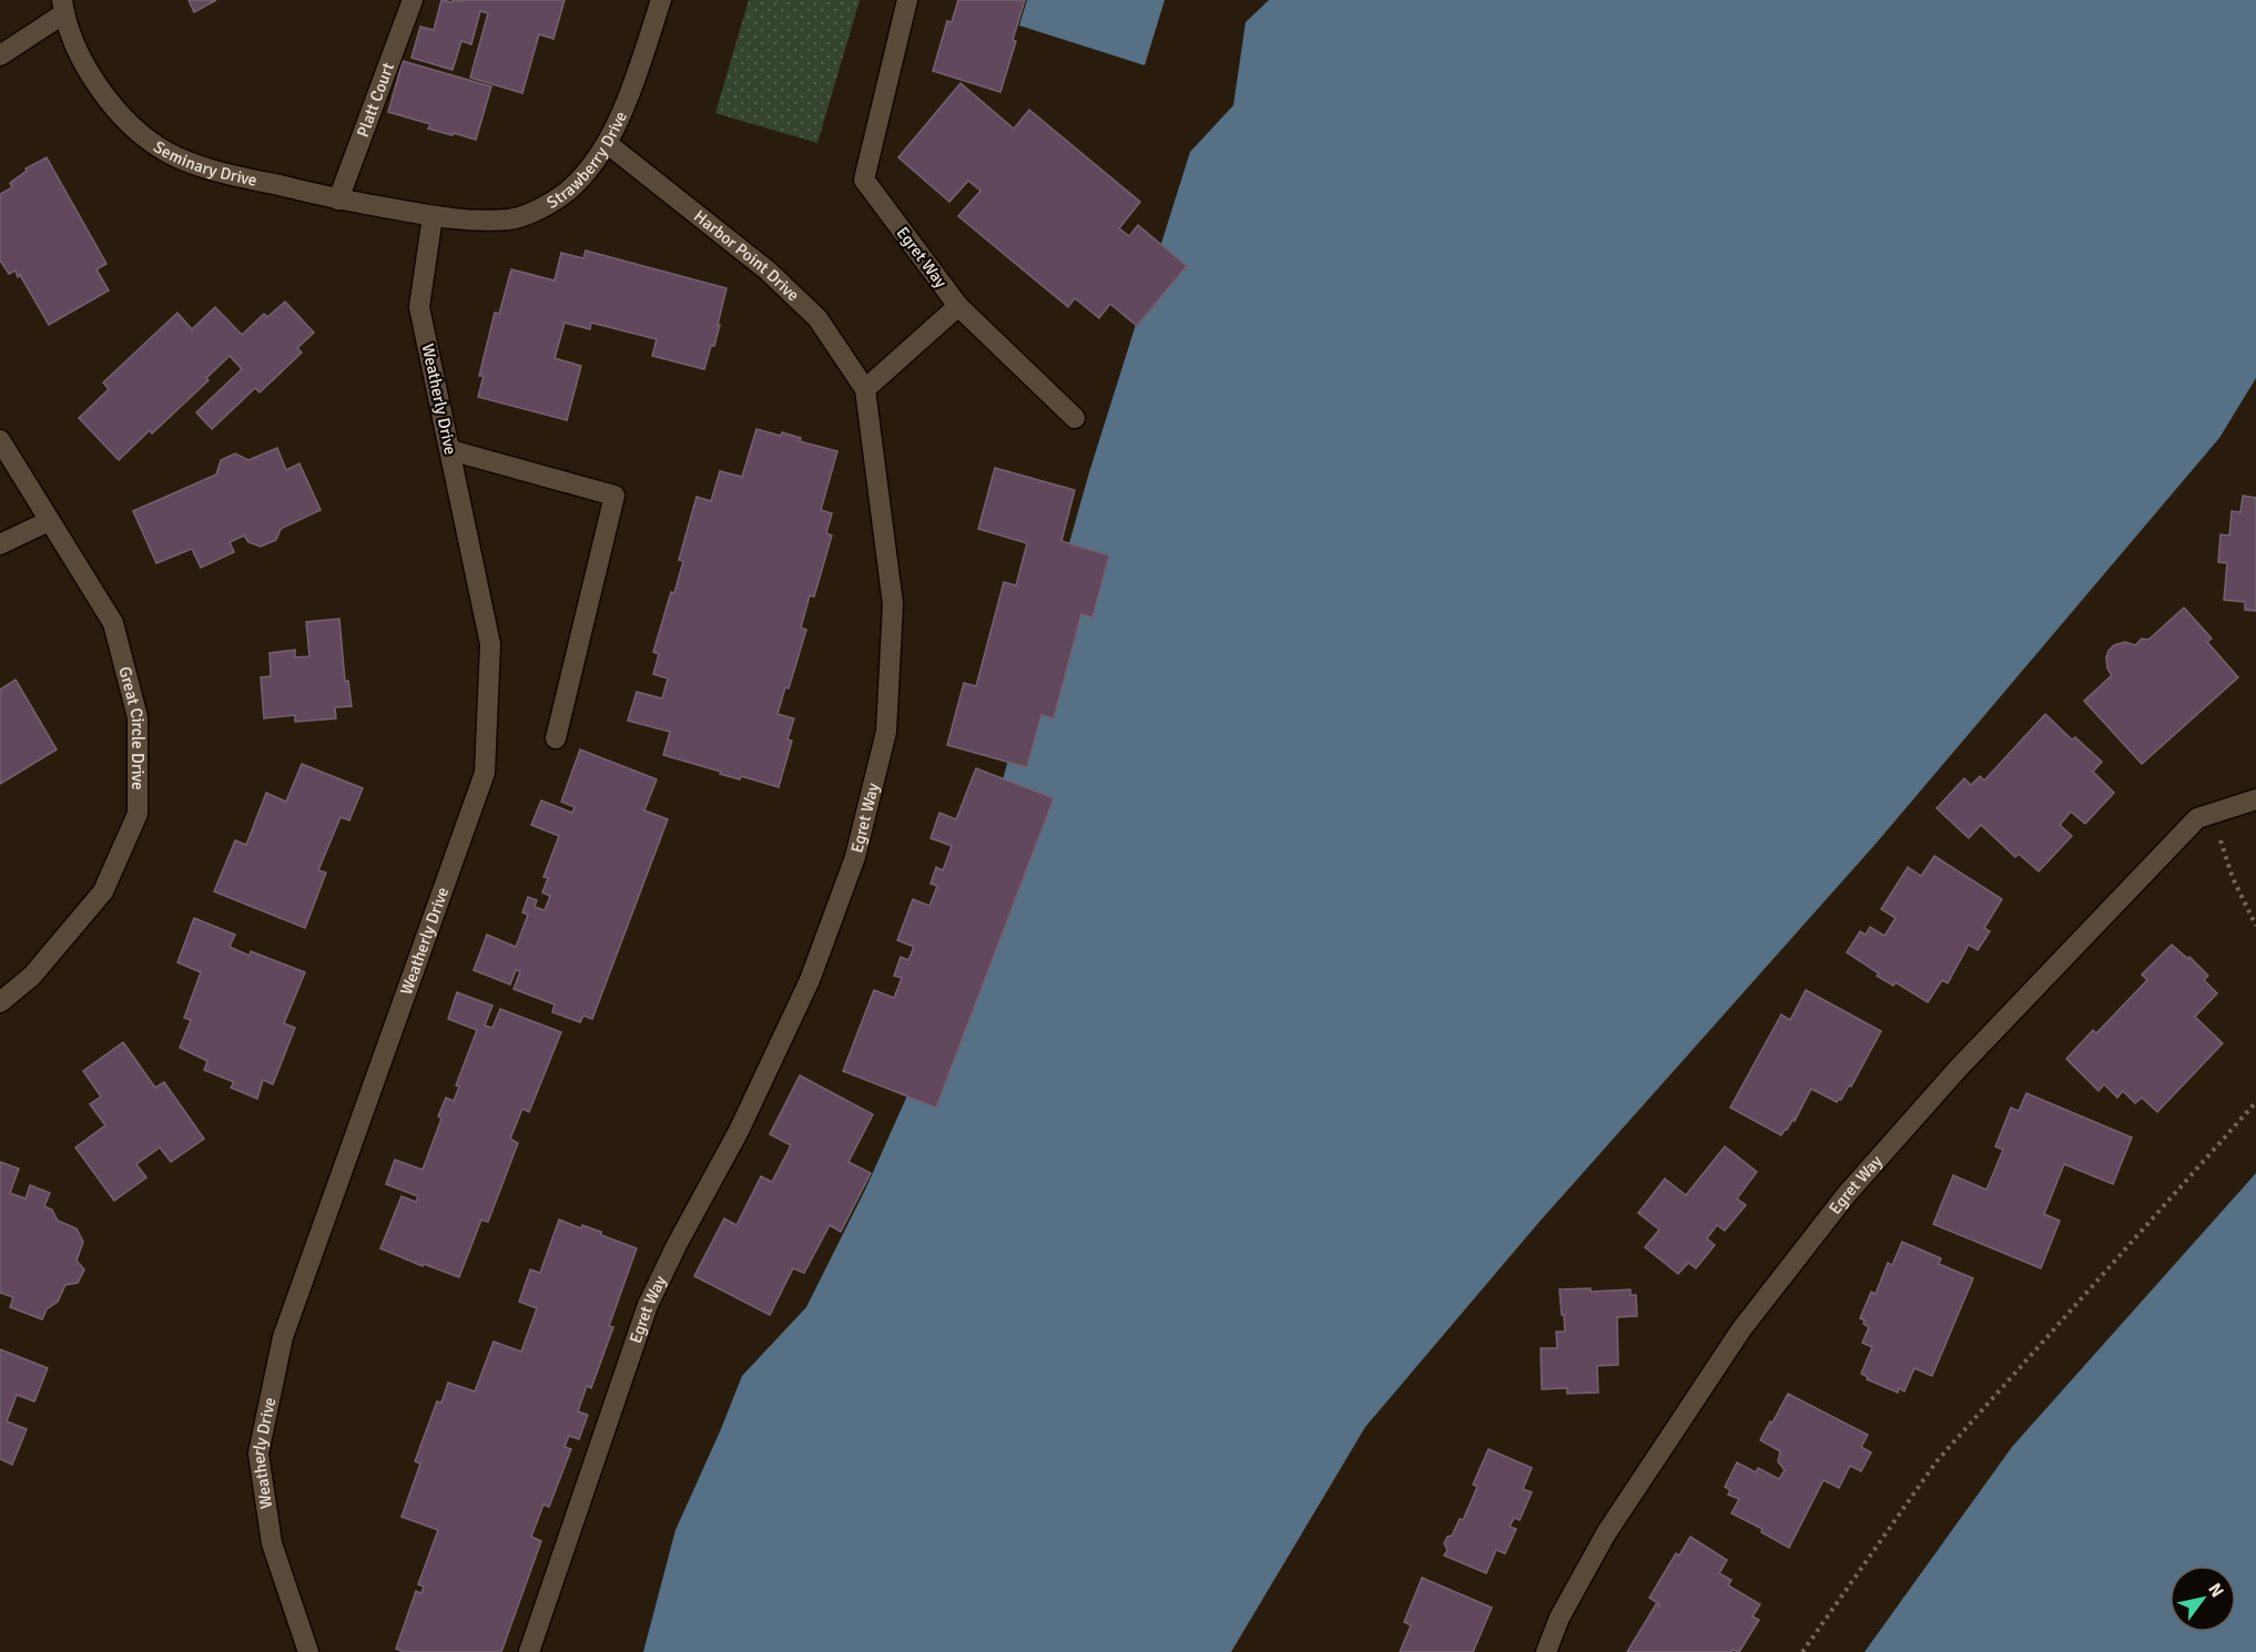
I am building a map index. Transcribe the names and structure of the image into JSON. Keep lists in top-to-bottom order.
{
  "streets": {
    "street": [
      "Platt Court",
      "Strawberry Drive",
      "Seminary Drive",
      "Harbor Point Drive",
      "Egret Way",
      "Weatherly Drive",
      "Great Circle Drive"
    ]
  },
  "crossings": [
    ["Platt Court", "Seminary Drive"],
    ["Strawberry Drive", "Seminary Drive"],
    ["Strawberry Drive", "Harbor Point Drive"],
    ["Strawberry Drive", "Weatherly Drive"],
    ["Seminary Drive", "Weatherly Drive"],
    ["Harbor Point Drive", "Egret Way"]
  ],
  "north": "top right"
}
